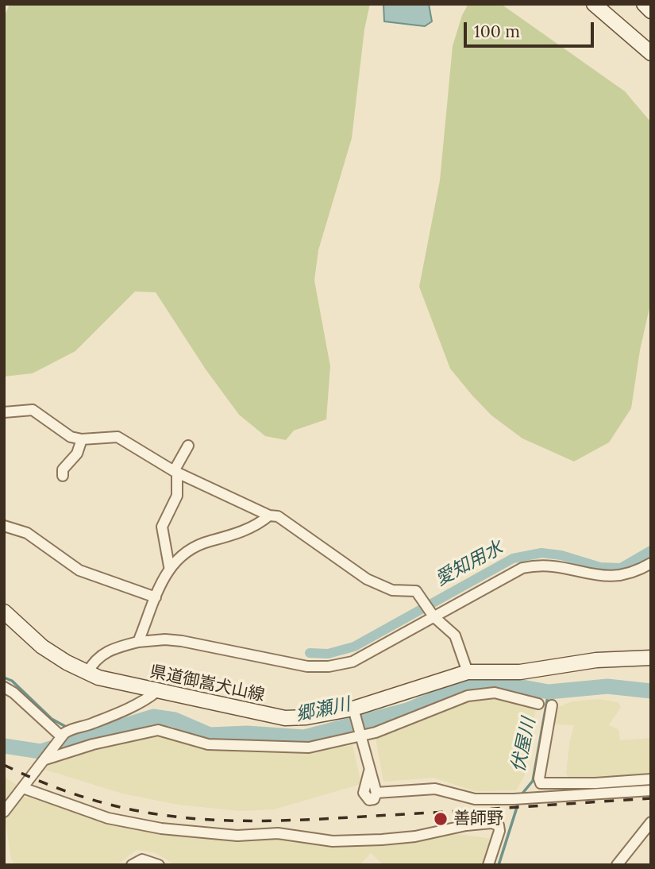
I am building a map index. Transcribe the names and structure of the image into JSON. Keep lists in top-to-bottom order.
{
  "streets": {
    "main road": ["県道御嵩犬山線"]
  },
  "water": ["愛知用水", "郷瀬川", "伏屋川"],
  "places": ["善師野"],
  "scale_bar": "100 m"
}
